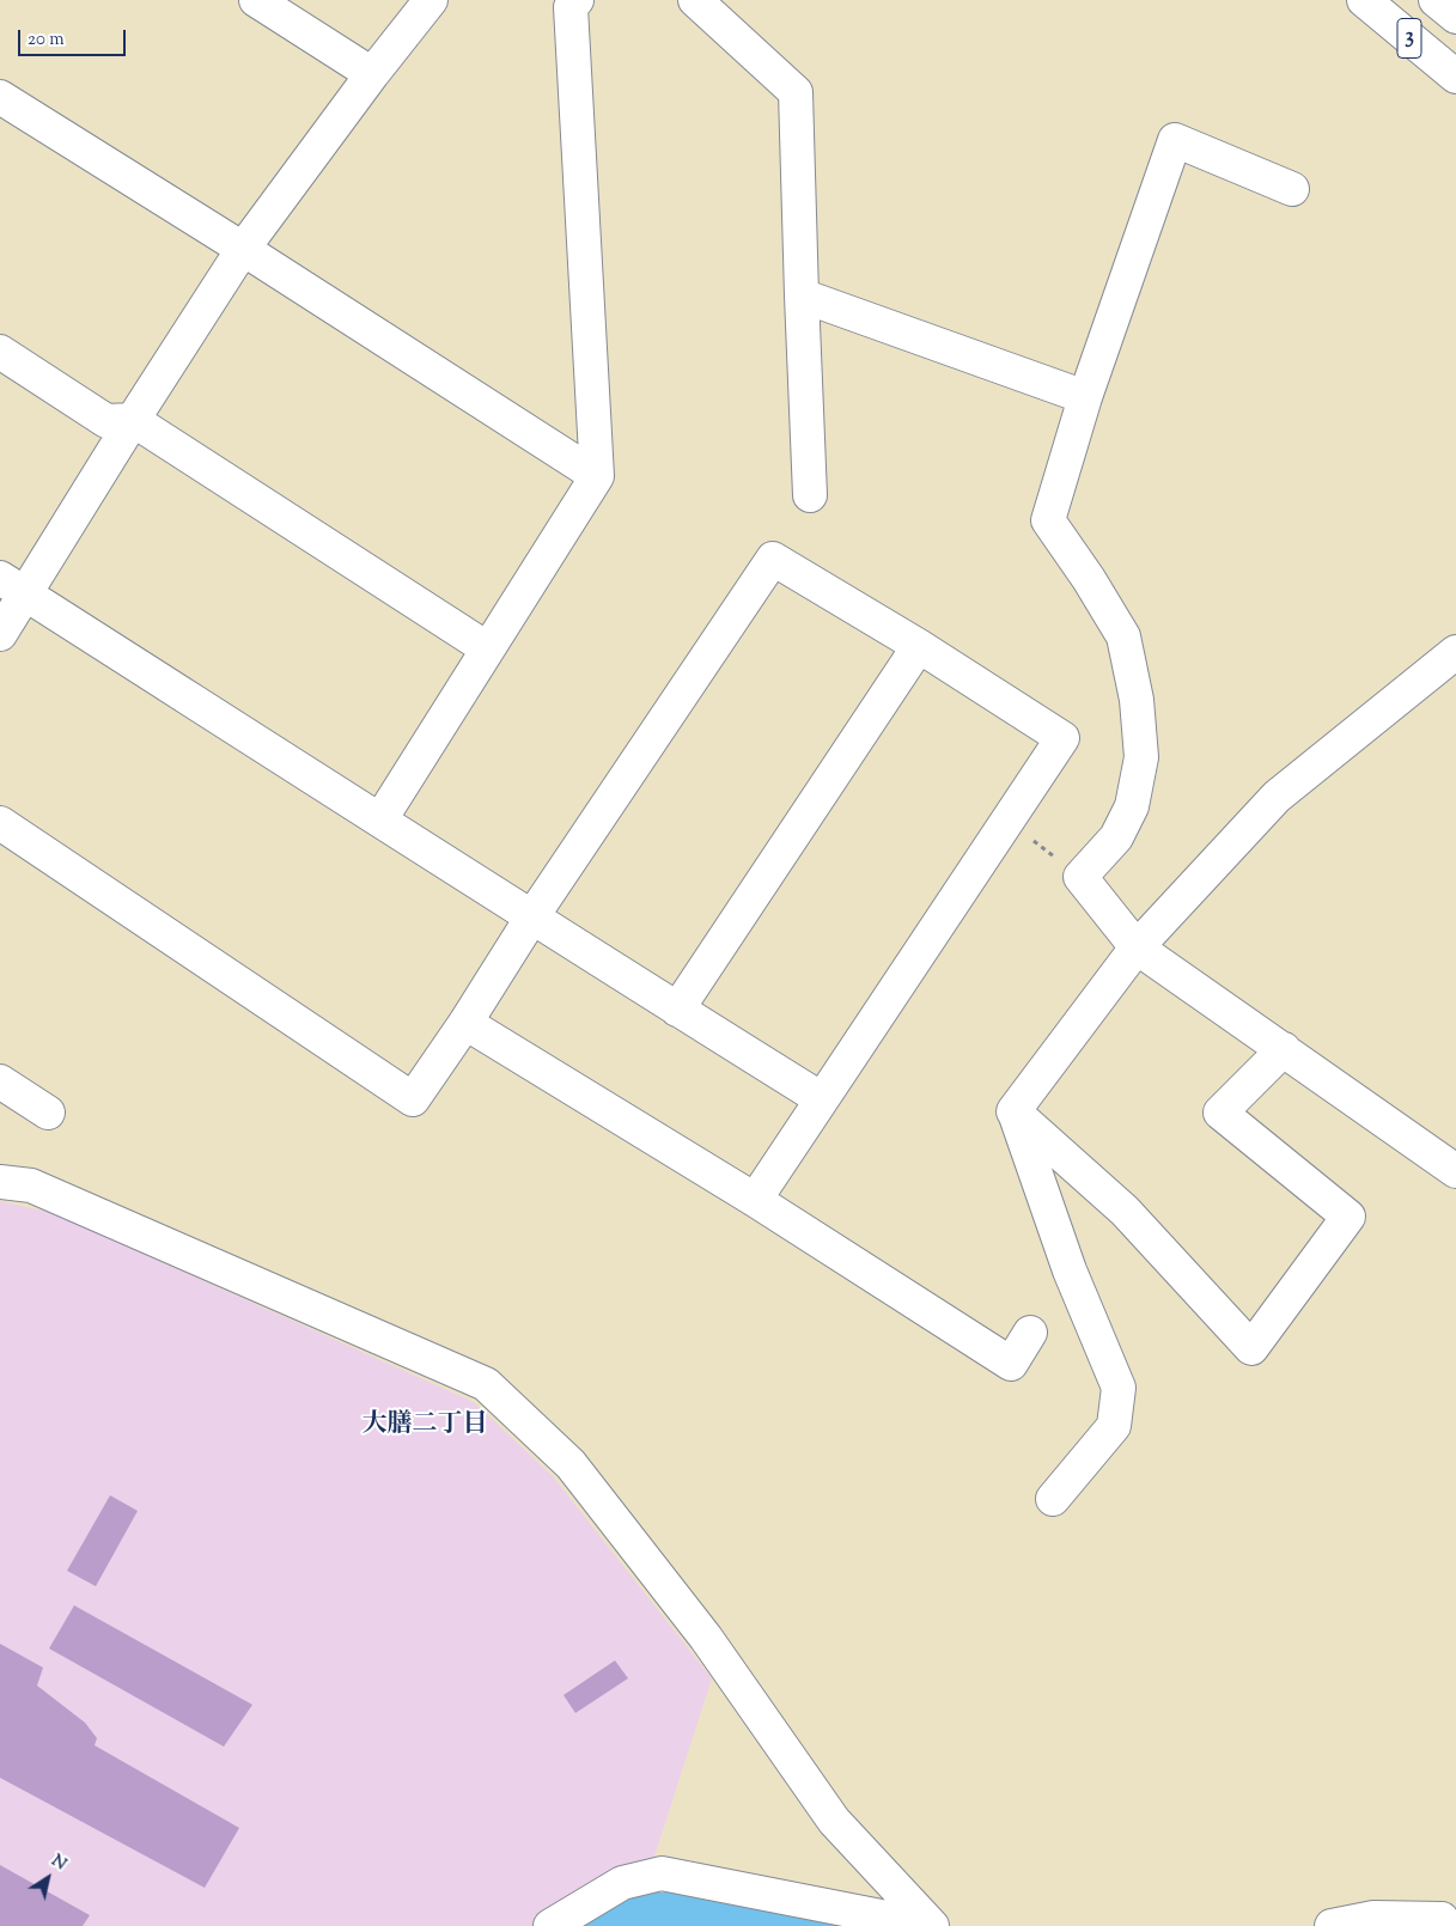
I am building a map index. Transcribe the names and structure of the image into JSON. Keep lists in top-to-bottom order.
{
  "streets": {
    "main road": ["3"]
  },
  "districts": ["大膳二丁目"],
  "scale_bar": "20 m",
  "north": "top right"
}
